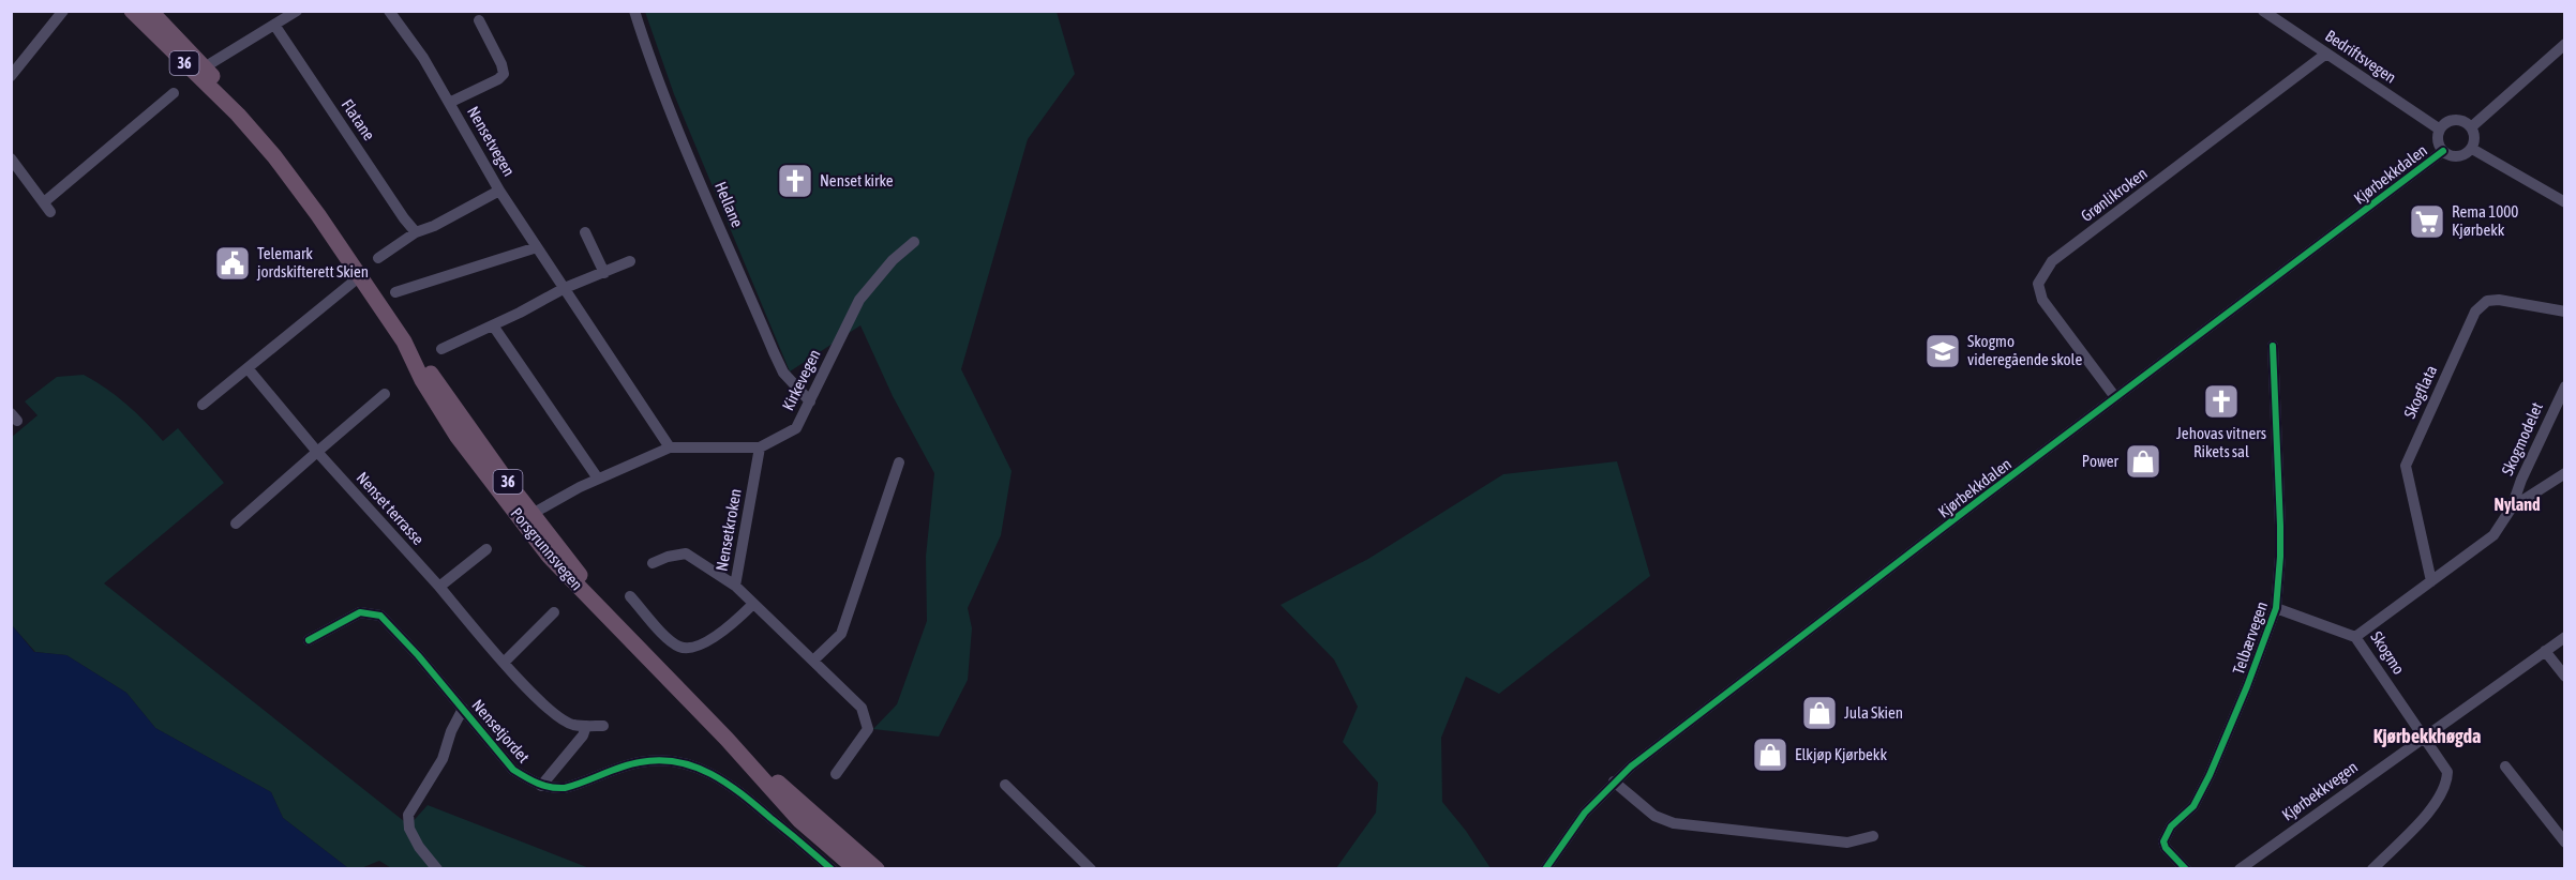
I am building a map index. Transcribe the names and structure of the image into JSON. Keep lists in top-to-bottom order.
{
  "streets": {
    "highway": ["36", "Porsgrunnsvegen"],
    "street": [
      "Bedriftsvegen",
      "Flatane",
      "Nensetvegen",
      "Kjørbekkdalen",
      "Grønlikroken",
      "Hellane",
      "Kirkevegen",
      "Skogflata",
      "Skogmodelet",
      "Nenset terrasse",
      "Nensetkroken",
      "Telbærvegen",
      "Skogmo",
      "Nensetjordet",
      "Kjørbekkvegen"
    ]
  },
  "crossings": [
    ["Bedriftsvegen", "Kjørbekkdalen"],
    ["Bedriftsvegen", "Grønlikroken"],
    ["Nensetvegen", "Kirkevegen"],
    ["Kjørbekkdalen", "Grønlikroken"],
    ["Hellane", "Kirkevegen"],
    ["Kirkevegen", "Nensetkroken"],
    ["Kirkevegen", "Porsgrunnsvegen"],
    ["Skogflata", "Skogmo"],
    ["Skogmodelet", "Skogmo"],
    ["Skogmo", "Kjørbekkvegen"]
  ],
  "districts": ["Nyland", "Kjørbekkhøgda"],
  "places": {
    "church": ["Nenset kirke", "Jehovas vitners Rikets sal"],
    "supermarket": ["Rema 1000 Kjørbekk"],
    "public building": ["Telemark jordskifterett Skien"],
    "school or university": ["Skogmo videregående skole"],
    "shop": ["Power", "Jula Skien", "Elkjøp Kjørbekk"]
  }
}
